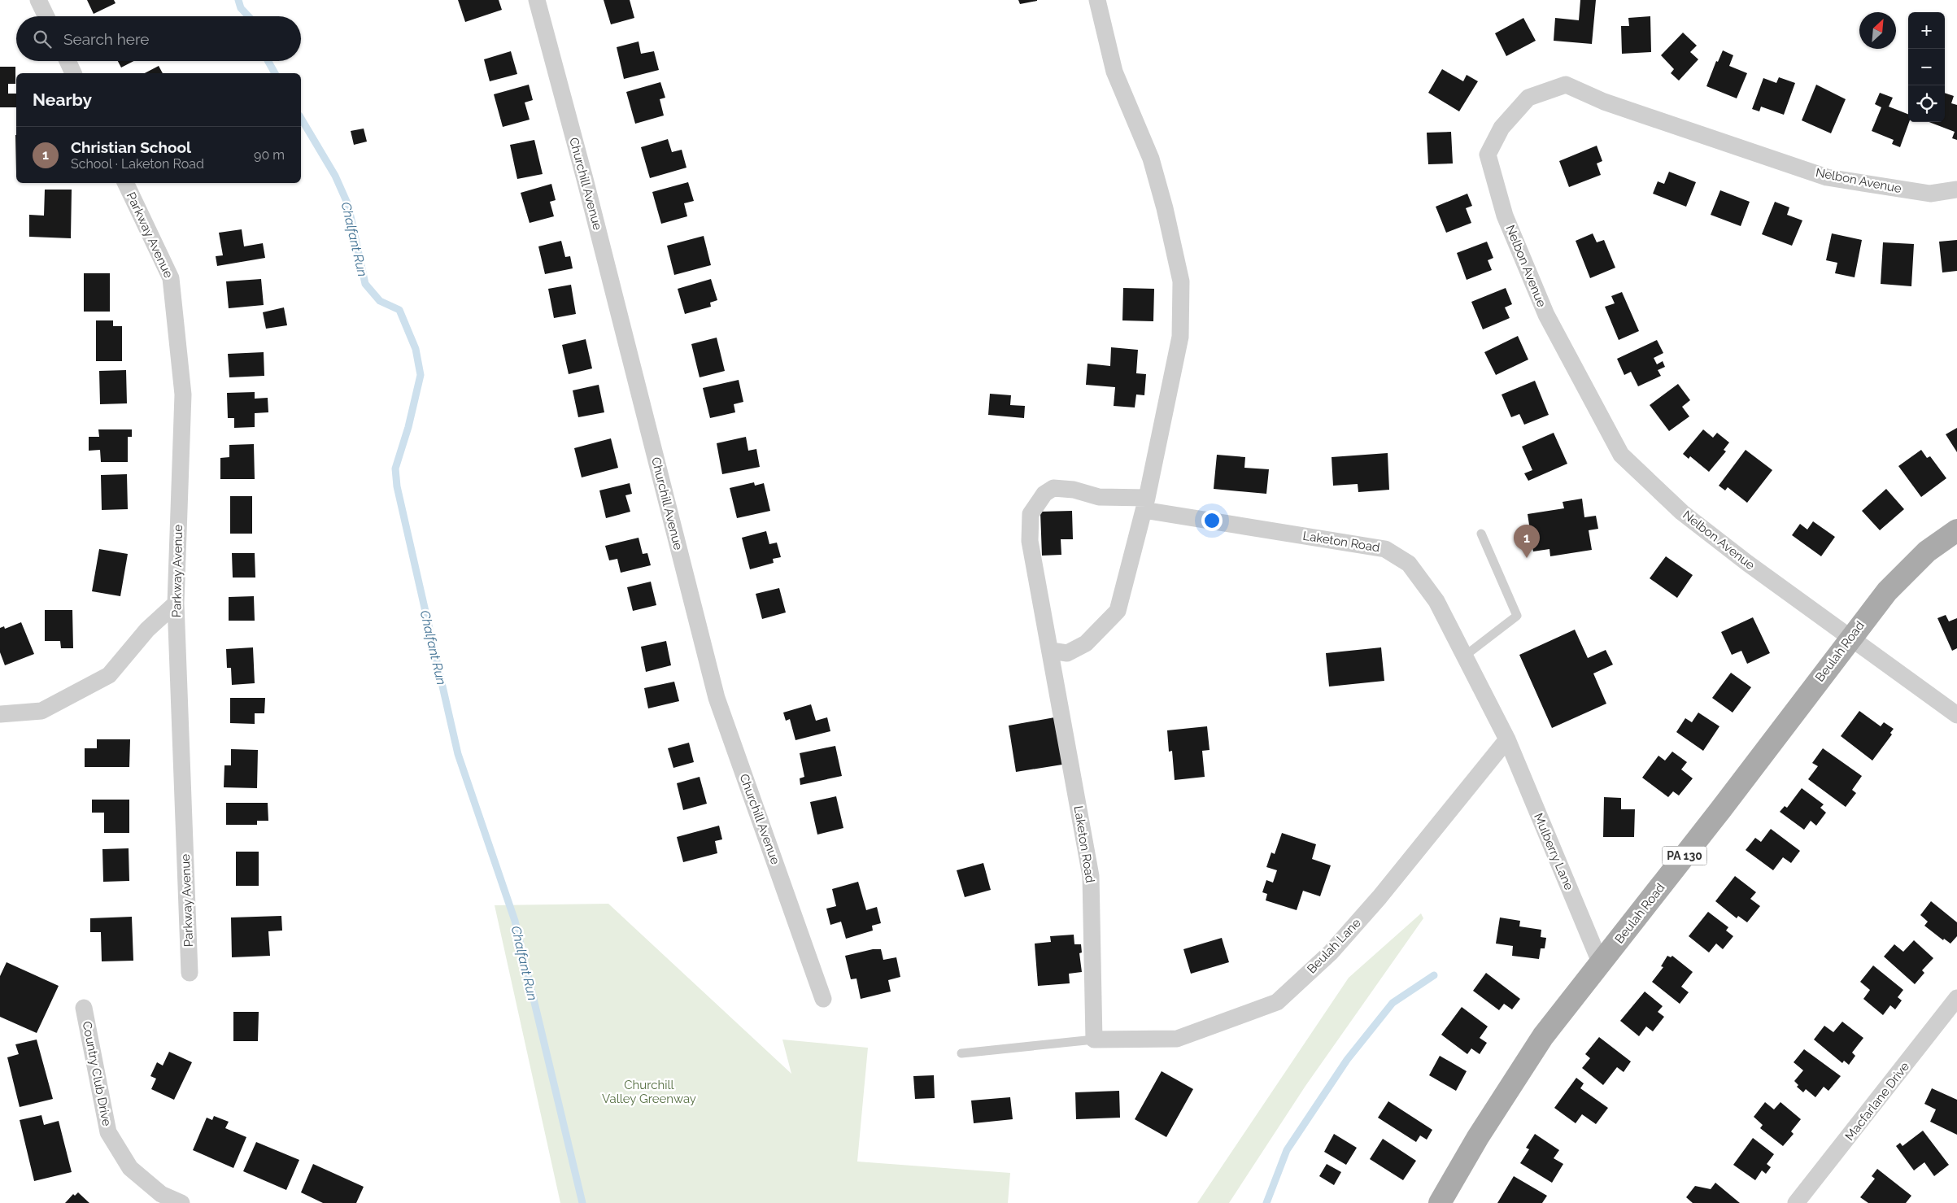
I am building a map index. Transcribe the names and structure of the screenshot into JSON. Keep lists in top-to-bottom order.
{
  "streets": {
    "main road": ["Beulah Road", "PA 130"],
    "street": [
      "Nelbon Avenue",
      "Churchill Avenue",
      "Parkway Avenue",
      "Laketon Road",
      "Mulberry Lane",
      "Beulah Lane",
      "Country Club Drive",
      "Macfarlane Drive"
    ]
  },
  "crossings": [
    ["Nelbon Avenue", "Beulah Road"],
    ["Laketon Road", "Mulberry Lane"],
    ["Laketon Road", "Beulah Lane"],
    ["Beulah Road", "Mulberry Lane"],
    ["Mulberry Lane", "Beulah Lane"]
  ],
  "water": ["Chalfant Run"],
  "parks": ["Churchill Valley Greenway"],
  "north": "top right",
  "page": {
    "map_buttons": ["+", "−"],
    "search": "Search here",
    "heading": "Nearby",
    "list": [
      {
        "mark": "1",
        "name": "Christian School",
        "note": "School · Laketon Road",
        "value": "90 m"
      }
    ],
    "pins": "1"
  }
}
